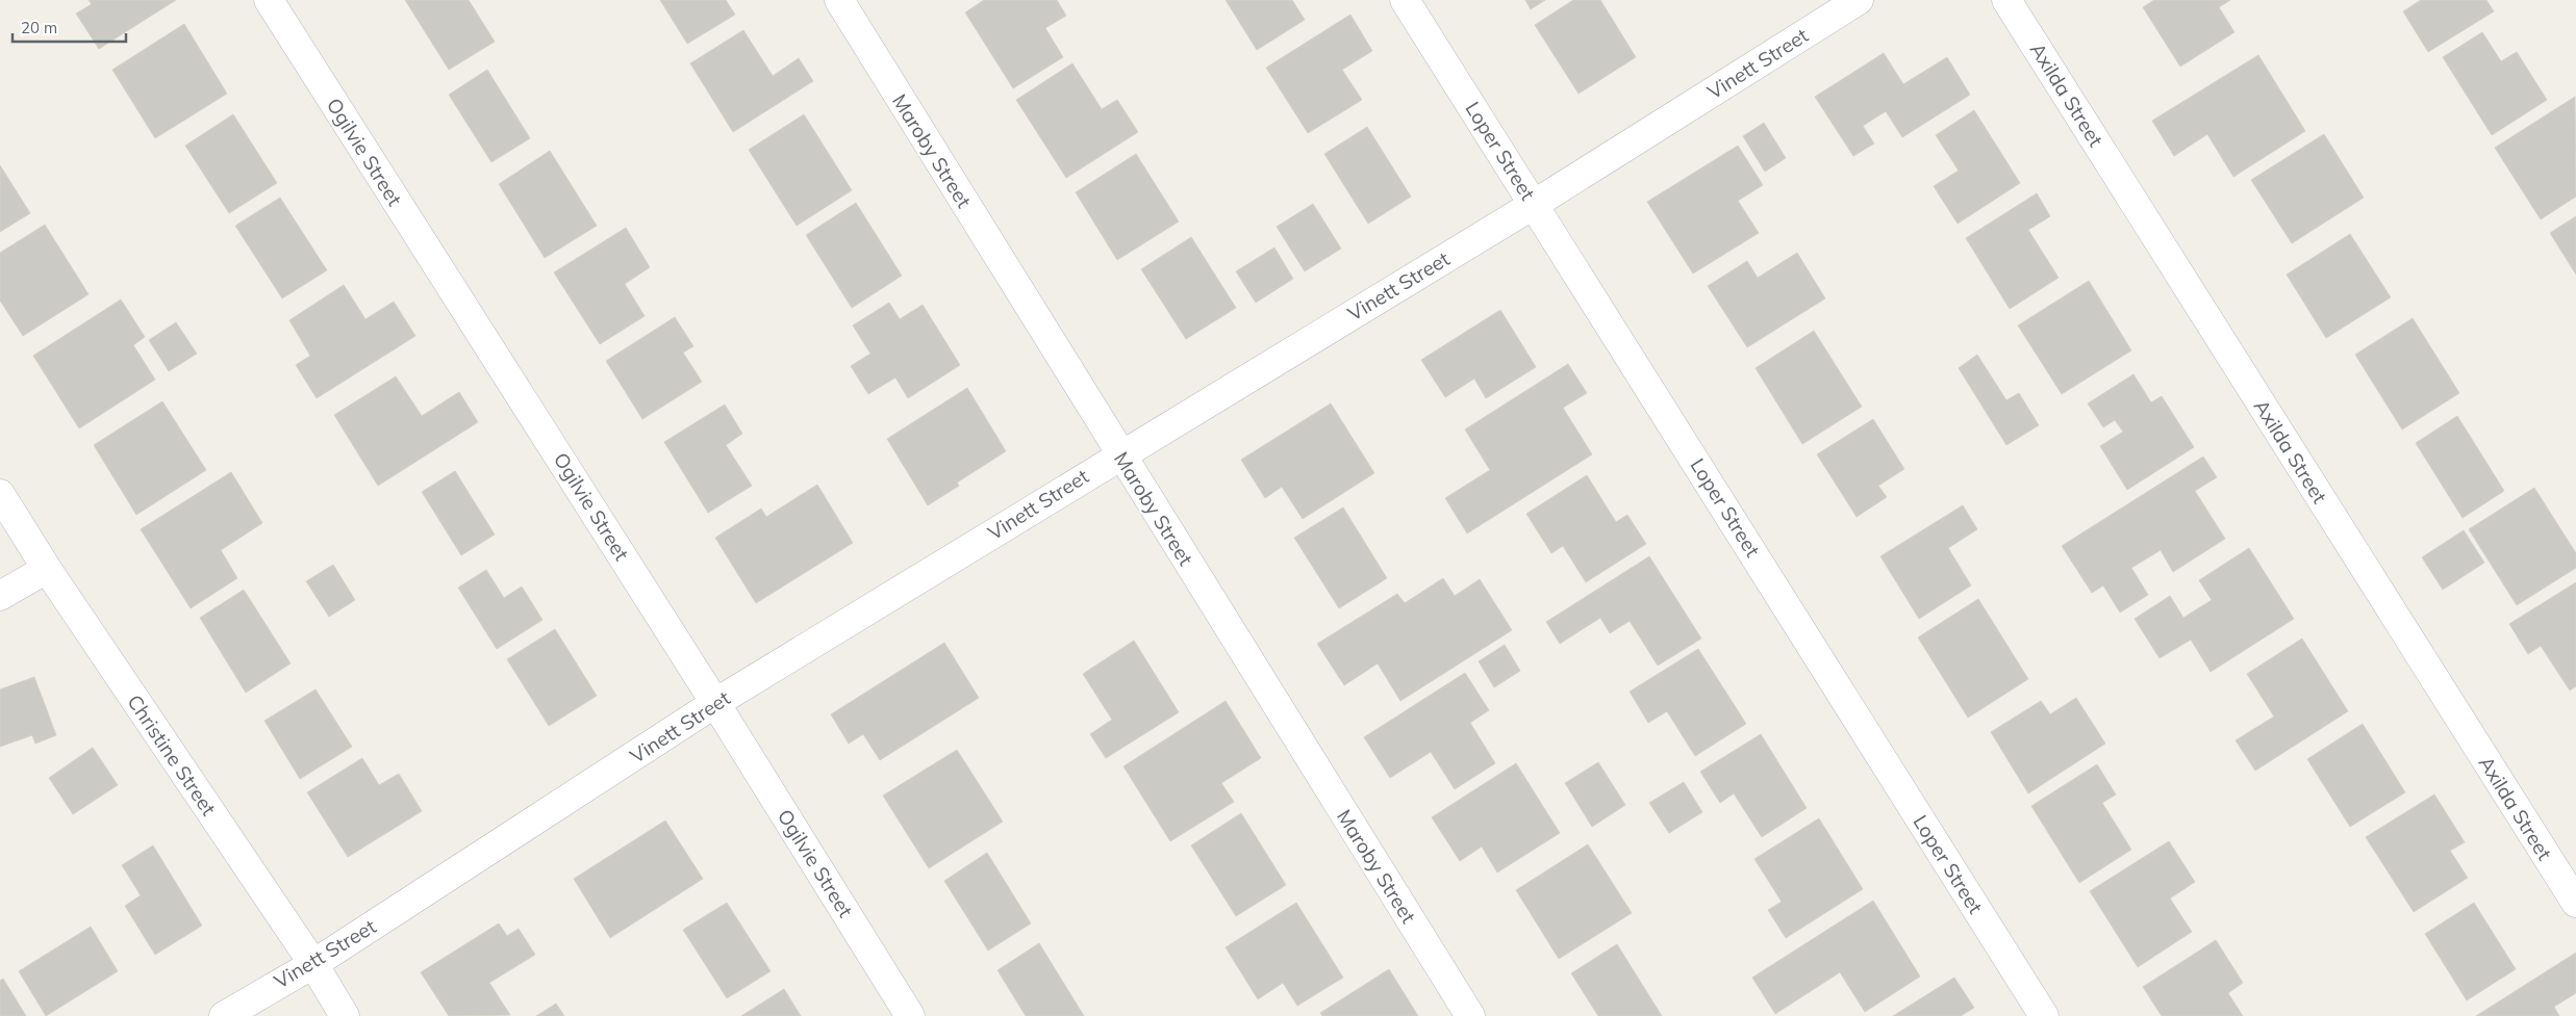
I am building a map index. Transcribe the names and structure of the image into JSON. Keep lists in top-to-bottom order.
{
  "streets": {
    "street": [
      "Vinett Street",
      "Axilda Street",
      "Maroby Street",
      "Loper Street",
      "Ogilvie Street",
      "Christine Street"
    ]
  },
  "crossings": [
    ["Vinett Street", "Maroby Street"],
    ["Vinett Street", "Loper Street"],
    ["Vinett Street", "Ogilvie Street"],
    ["Vinett Street", "Christine Street"]
  ],
  "scale_bar": "20 m"
}
